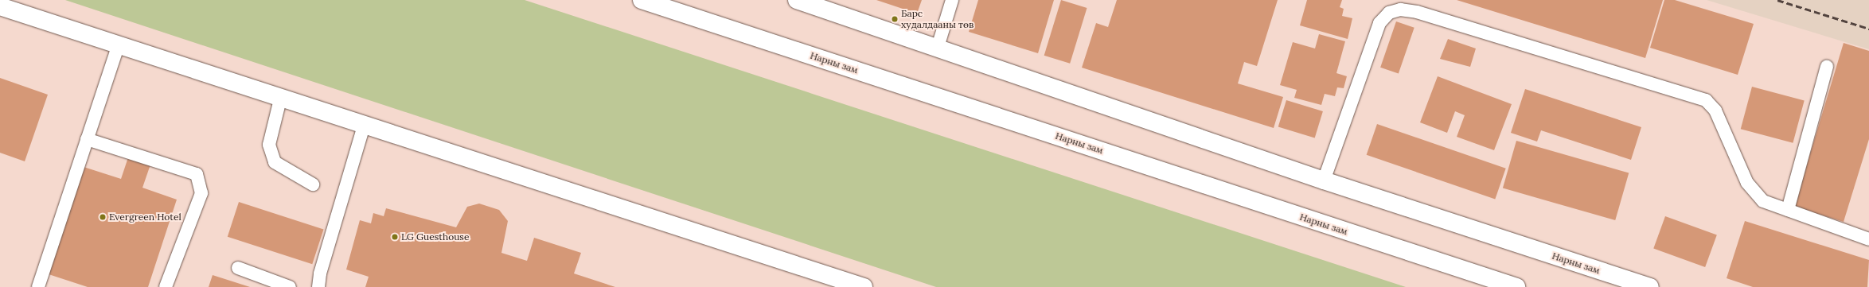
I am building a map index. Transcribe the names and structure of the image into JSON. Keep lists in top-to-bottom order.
{
  "streets": {
    "main road": ["Нарны зам"]
  },
  "places": ["Барс худалдааны төв", "Evergreen Hotel", "LG Guesthouse"]
}
